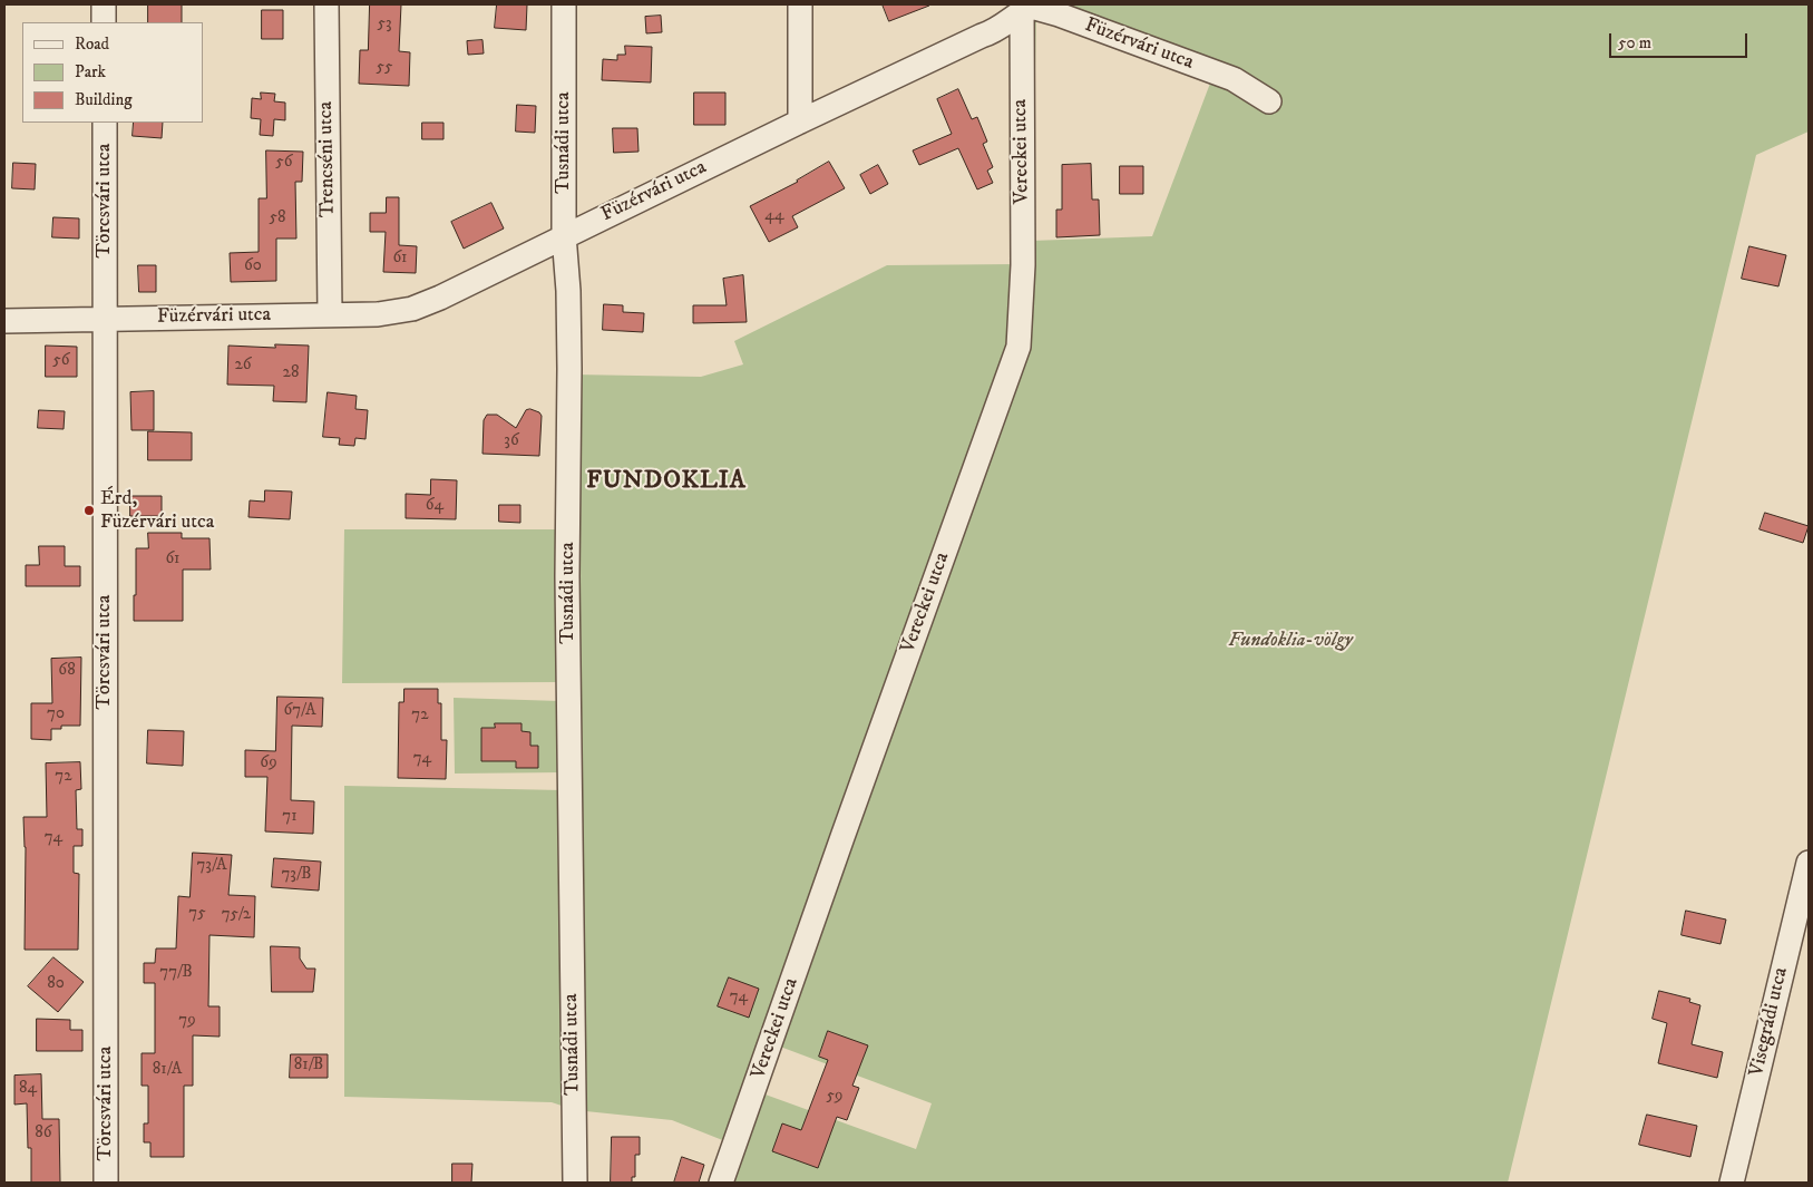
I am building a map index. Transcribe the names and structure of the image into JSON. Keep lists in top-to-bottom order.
{
  "streets": {
    "street": [
      "Füzérvári utca",
      "Tusnádi utca",
      "Vereckei utca",
      "Trencséni utca",
      "Törcsvári utca",
      "Visegrádi utca"
    ]
  },
  "crossings": [
    ["Füzérvári utca", "Tusnádi utca"],
    ["Füzérvári utca", "Vereckei utca"],
    ["Füzérvári utca", "Trencséni utca"],
    ["Füzérvári utca", "Törcsvári utca"]
  ],
  "districts": ["FUNDOKLIA"],
  "parks": ["Fundoklia-völgy"],
  "places": ["Érd, Füzérvári utca"],
  "house_numbers": [
    "53",
    "55",
    "56",
    "44",
    "58",
    "61",
    "60",
    "56",
    "26",
    "28",
    "36",
    "64",
    "61",
    "68",
    "67/A",
    "70",
    "72",
    "74",
    "69",
    "72",
    "71",
    "74",
    "73/A",
    "73/B",
    "75",
    "75/2",
    "77/B",
    "80",
    "74",
    "79",
    "81/B",
    "81/A",
    "84",
    "59",
    "86"
  ],
  "legend": ["Road", "Park", "Building"],
  "scale_bar": "50 m"
}
